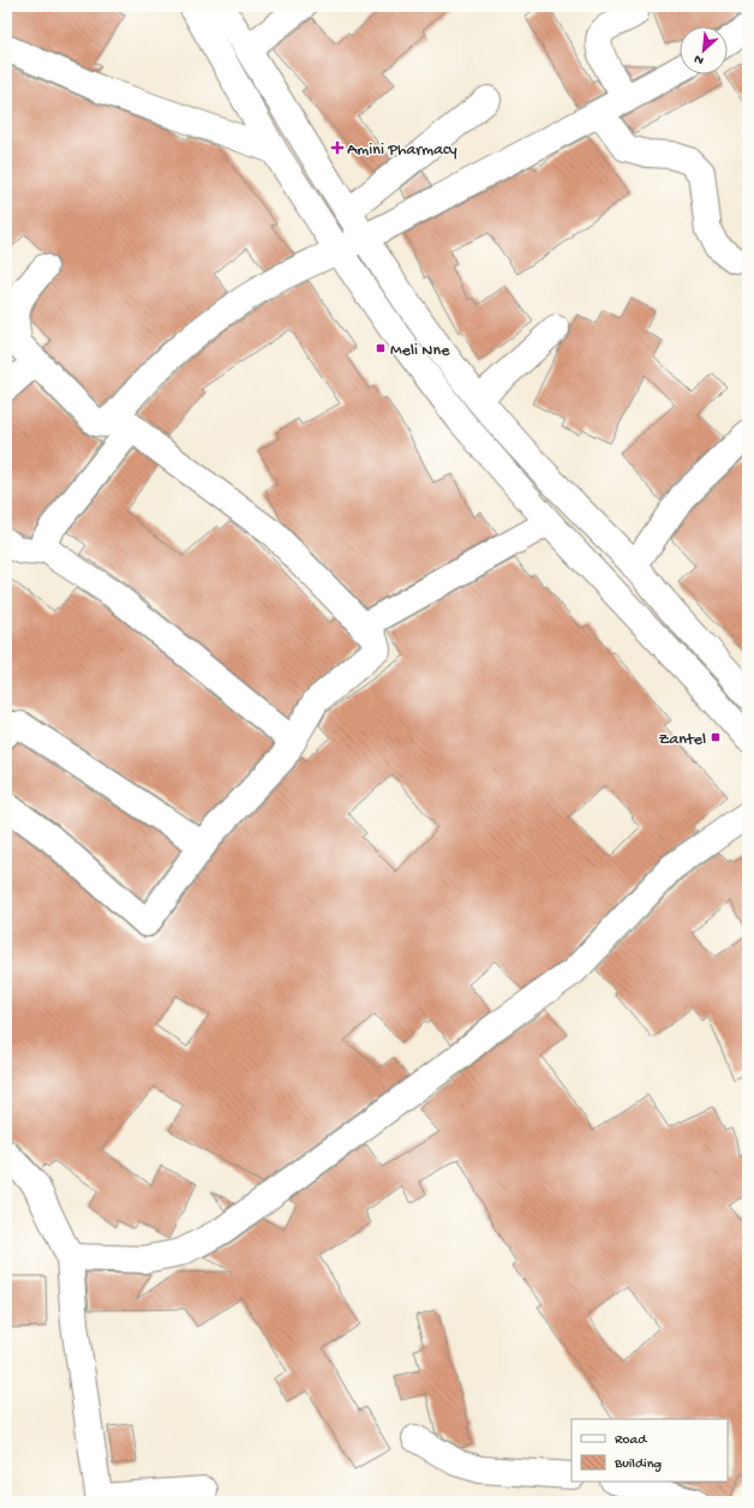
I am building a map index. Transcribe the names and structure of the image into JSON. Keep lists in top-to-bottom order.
{
  "places": {
    "health": ["Amini Pharmacy"],
    "transit": ["Meli Nne", "Zantel"]
  },
  "legend": ["Road", "Building"],
  "north": "bottom left"
}
